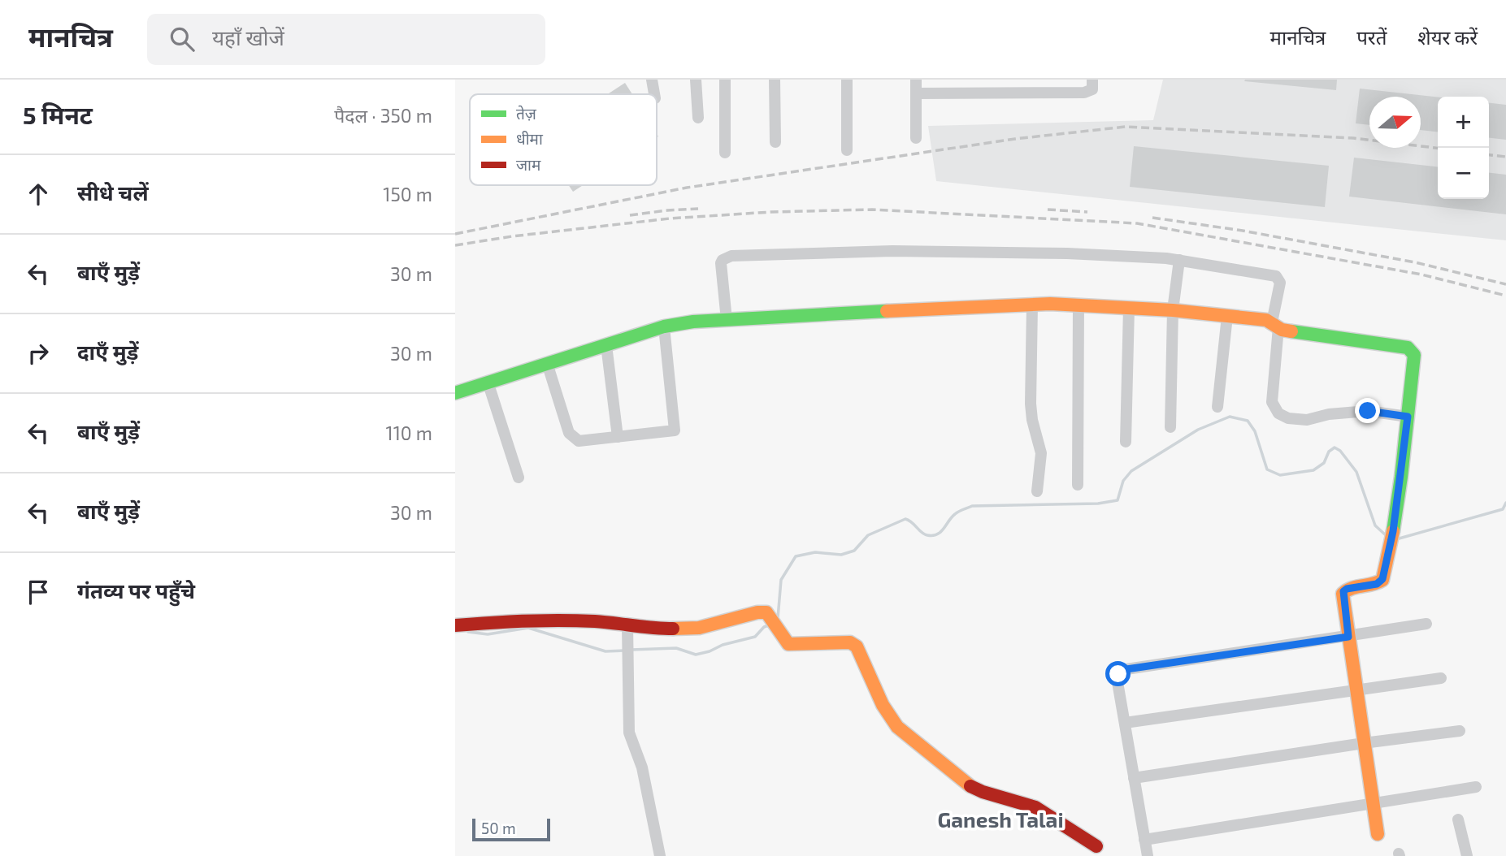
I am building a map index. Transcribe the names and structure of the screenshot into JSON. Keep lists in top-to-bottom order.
{
  "districts": ["Ganesh Talai"],
  "legend": ["तेज़", "धीमा", "जाम"],
  "scale_bar": "50 m",
  "north": "right",
  "page": {
    "header": "मानचित्र",
    "search": "यहाँ खोजें",
    "nav": ["मानचित्र", "परतें", "शेयर करें"],
    "heading": ["5 मिनट", "पैदल · 350 m"],
    "map_buttons": ["+", "−"],
    "list": [
      ["सीधे चलें", "150 m"],
      ["बाएँ मुड़ें", "30 m"],
      ["दाएँ मुड़ें", "30 m"],
      ["बाएँ मुड़ें", "110 m"],
      ["बाएँ मुड़ें", "30 m"],
      "गंतव्य पर पहुँचे"
    ],
    "scale": "50 m"
  }
}
